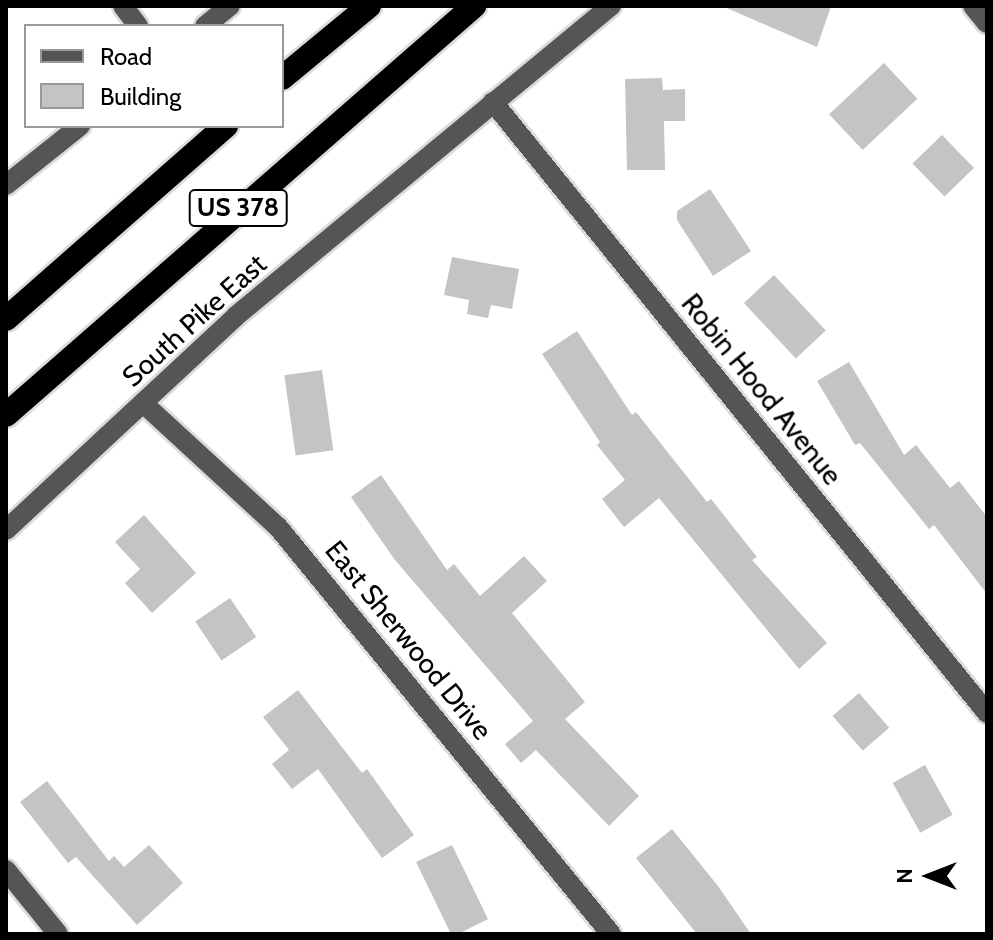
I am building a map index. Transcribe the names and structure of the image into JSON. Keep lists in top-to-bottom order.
{
  "streets": {
    "highway": ["US 378"],
    "street": ["South Pike East", "Robin Hood Avenue", "East Sherwood Drive"]
  },
  "crossings": [
    ["South Pike East", "Robin Hood Avenue"],
    ["South Pike East", "East Sherwood Drive"]
  ],
  "legend": ["Road", "Building"],
  "north": "left"
}
